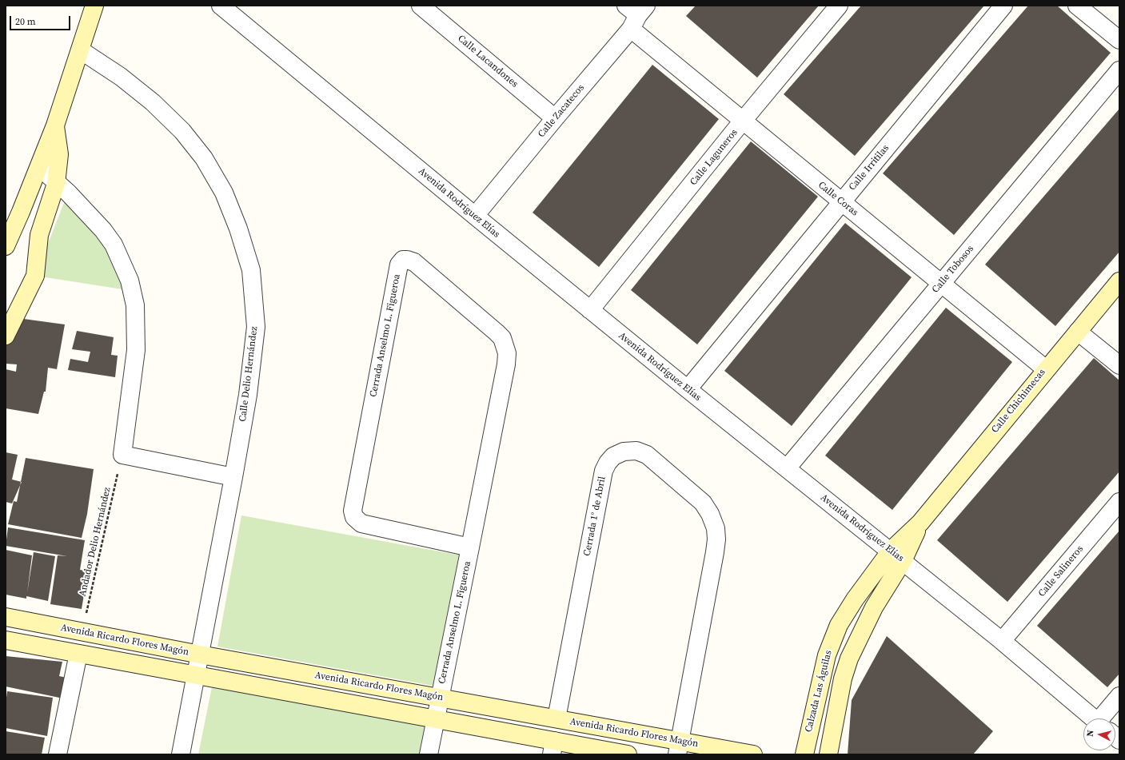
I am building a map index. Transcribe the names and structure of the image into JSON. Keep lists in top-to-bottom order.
{
  "streets": {
    "street": [
      "Calle Lacandones",
      "Calle Zacatecos",
      "Calle Laguneros",
      "Calle Irritilas",
      "Calle Coras",
      "Avenida Rodríguez Elías",
      "Calle Tobosos",
      "Cerrada Anselmo L. Figueroa",
      "Calle Delio Hernández",
      "Calle Chichimecas",
      "Cerrada 1° de Abril",
      "Calle Salineros",
      "Avenida Ricardo Flores Magón",
      "Calzada Las Águilas"
    ],
    "path": ["Andador Delio Hernández"]
  },
  "crossings": [
    ["Calle Lacandones", "Calle Zacatecos"],
    ["Calle Zacatecos", "Calle Coras"],
    ["Calle Zacatecos", "Avenida Rodríguez Elías"],
    ["Calle Laguneros", "Calle Coras"],
    ["Calle Laguneros", "Avenida Rodríguez Elías"],
    ["Calle Irritilas", "Calle Coras"],
    ["Calle Irritilas", "Avenida Rodríguez Elías"],
    ["Calle Coras", "Calle Tobosos"],
    ["Calle Coras", "Calle Chichimecas"],
    ["Avenida Rodríguez Elías", "Calle Tobosos"],
    ["Avenida Rodríguez Elías", "Calle Chichimecas"],
    ["Avenida Rodríguez Elías", "Calle Salineros"],
    ["Avenida Rodríguez Elías", "Calzada Las Águilas"],
    ["Cerrada Anselmo L. Figueroa", "Avenida Ricardo Flores Magón"],
    ["Calle Delio Hernández", "Avenida Ricardo Flores Magón"],
    ["Calle Chichimecas", "Calzada Las Águilas"],
    ["Cerrada 1° de Abril", "Avenida Ricardo Flores Magón"],
    ["Andador Delio Hernández", "Avenida Ricardo Flores Magón"]
  ],
  "scale_bar": "20 m",
  "north": "left"
}
